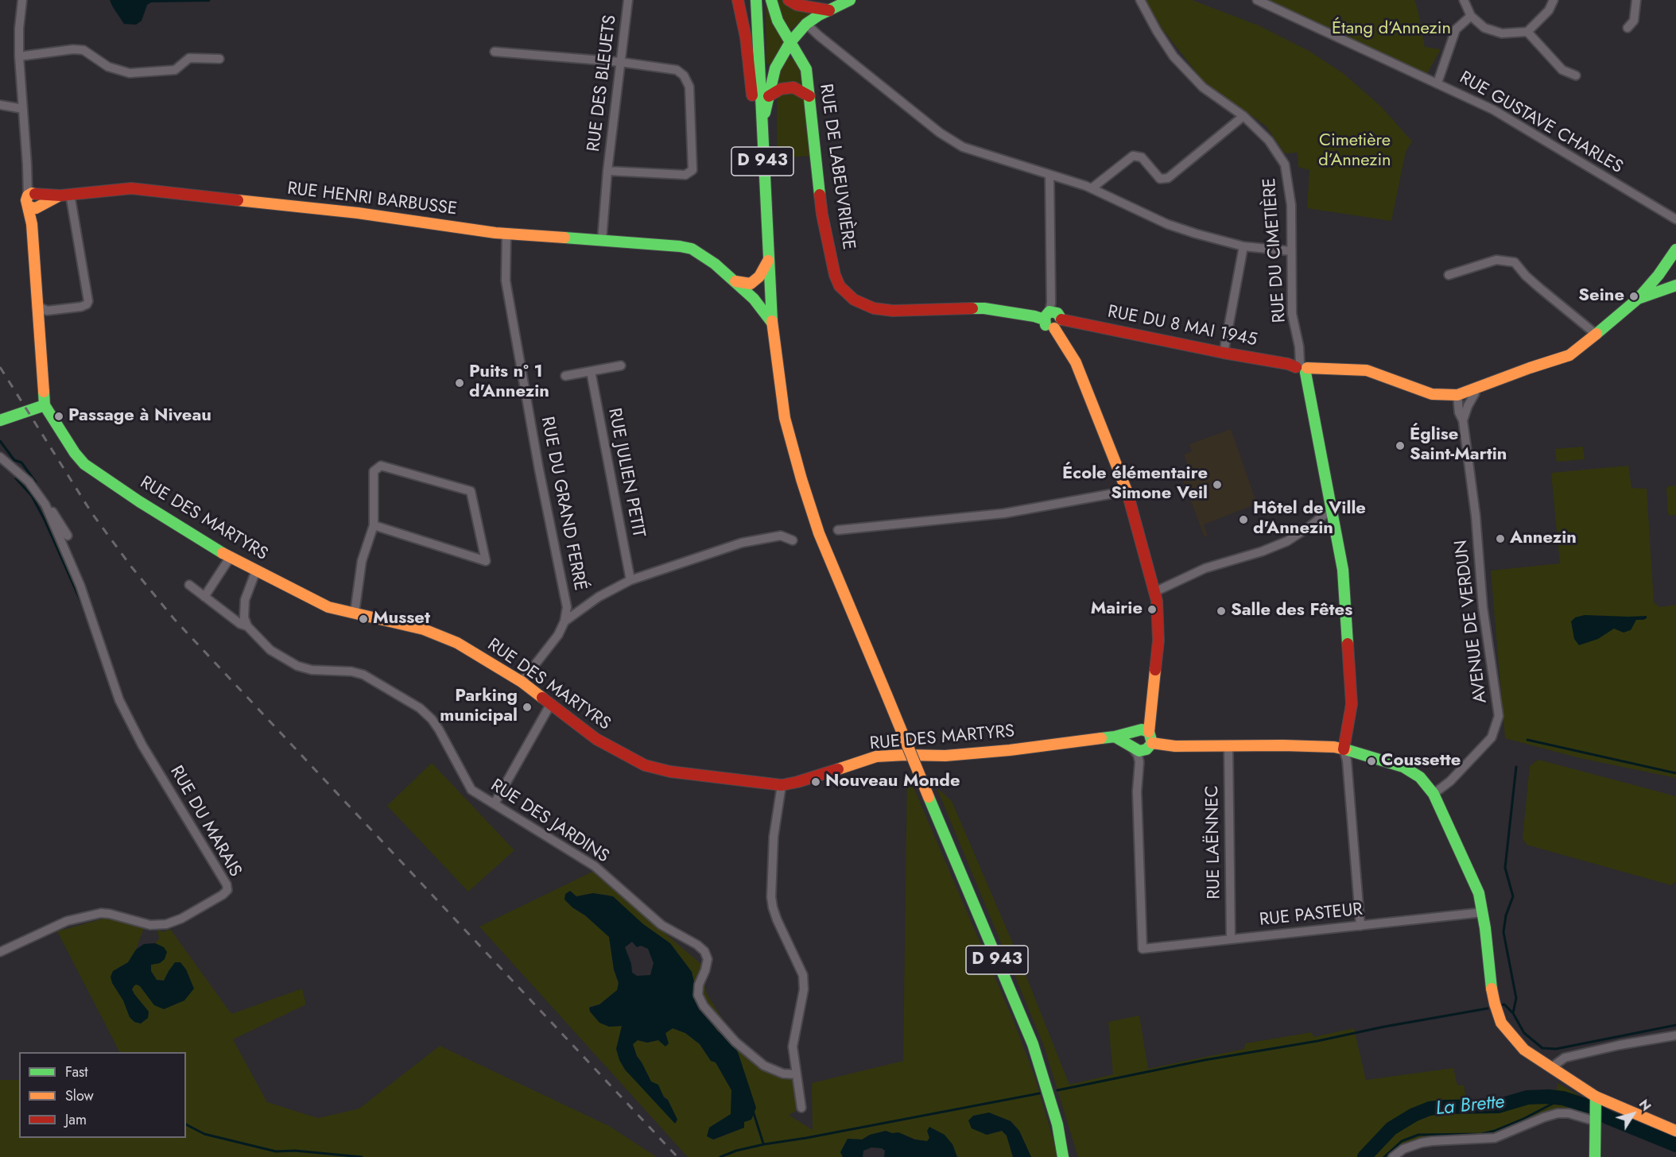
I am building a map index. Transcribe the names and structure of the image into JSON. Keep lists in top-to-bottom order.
{
  "streets": {
    "street": [
      "RUE DES BLEUETS",
      "RUE GUSTAVE CHARLES",
      "D 943",
      "RUE DE LABEUVRIÈRE",
      "RUE HENRI BARBUSSE",
      "RUE DU CIMETIÈRE",
      "RUE DU 8 MAI 1945",
      "RUE JULIEN PETIT",
      "RUE DU GRAND FERRÉ",
      "RUE DES MARTYRS",
      "AVENUE DE VERDUN",
      "RUE DU MARAIS",
      "RUE DES JARDINS",
      "RUE LAËNNEC",
      "RUE PASTEUR"
    ]
  },
  "crossings": [
    ["RUE DES BLEUETS", "RUE HENRI BARBUSSE"],
    ["D 943", "RUE HENRI BARBUSSE"],
    ["RUE HENRI BARBUSSE", "RUE DU GRAND FERRÉ"],
    ["RUE DU CIMETIÈRE", "RUE DU 8 MAI 1945"],
    ["RUE DU 8 MAI 1945", "AVENUE DE VERDUN"],
    ["RUE DU GRAND FERRÉ", "RUE DES MARTYRS"],
    ["RUE LAËNNEC", "RUE PASTEUR"]
  ],
  "water": ["La Brette"],
  "parks": ["Étang d’Annezin", "Cimetière d’Annezin"],
  "places": [
    "Seine",
    "Puits n° 1 d'Annezin",
    "Passage à Niveau",
    "Église Saint-Martin",
    "École élémentaire Simone Veil",
    "Hôtel de Ville d'Annezin",
    "Annezin",
    "Mairie",
    "Salle des Fêtes",
    "Musset",
    "Parking municipal",
    "Coussette",
    "Nouveau Monde"
  ],
  "legend": ["Fast", "Slow", "Jam"],
  "north": "top right"
}
